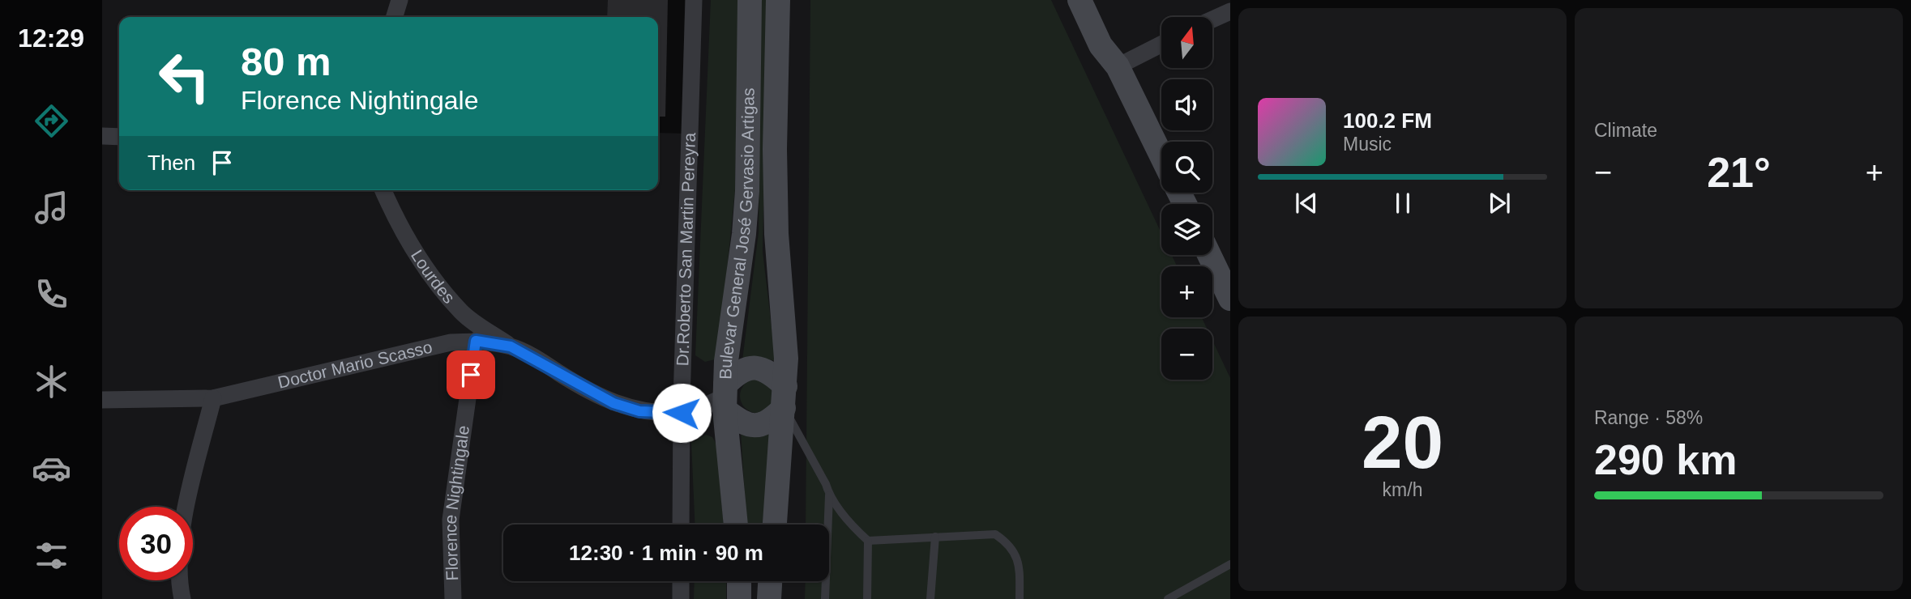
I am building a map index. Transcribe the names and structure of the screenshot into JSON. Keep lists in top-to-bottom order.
{
  "streets": {
    "main road": ["Bulevar General José Gervasio Artigas"],
    "street": [
      "Dr.Roberto San Martin Pereyra",
      "Lourdes",
      "Doctor Mario Scasso",
      "Florence Nightingale"
    ]
  },
  "crossings": [
    ["Bulevar General José Gervasio Artigas", "Doctor Mario Scasso"],
    ["Dr.Roberto San Martin Pereyra", "Doctor Mario Scasso"],
    ["Lourdes", "Doctor Mario Scasso"],
    ["Doctor Mario Scasso", "Florence Nightingale"]
  ],
  "north": "top",
  "page": {
    "tabs": "12:29",
    "tile": [
      "Climate",
      ["20", "km/h"],
      ["Range · 58%", "290 km"]
    ],
    "map_buttons": ["+", "−"],
    "turn": ["80 m", "Florence Nightingale"],
    "song": ["100.2 FM", "Music"],
    "then": "Then",
    "heat": ["−", "21°", "+"],
    "limit": "30",
    "trip": "12:30 · 1 min · 90 m"
  }
}
